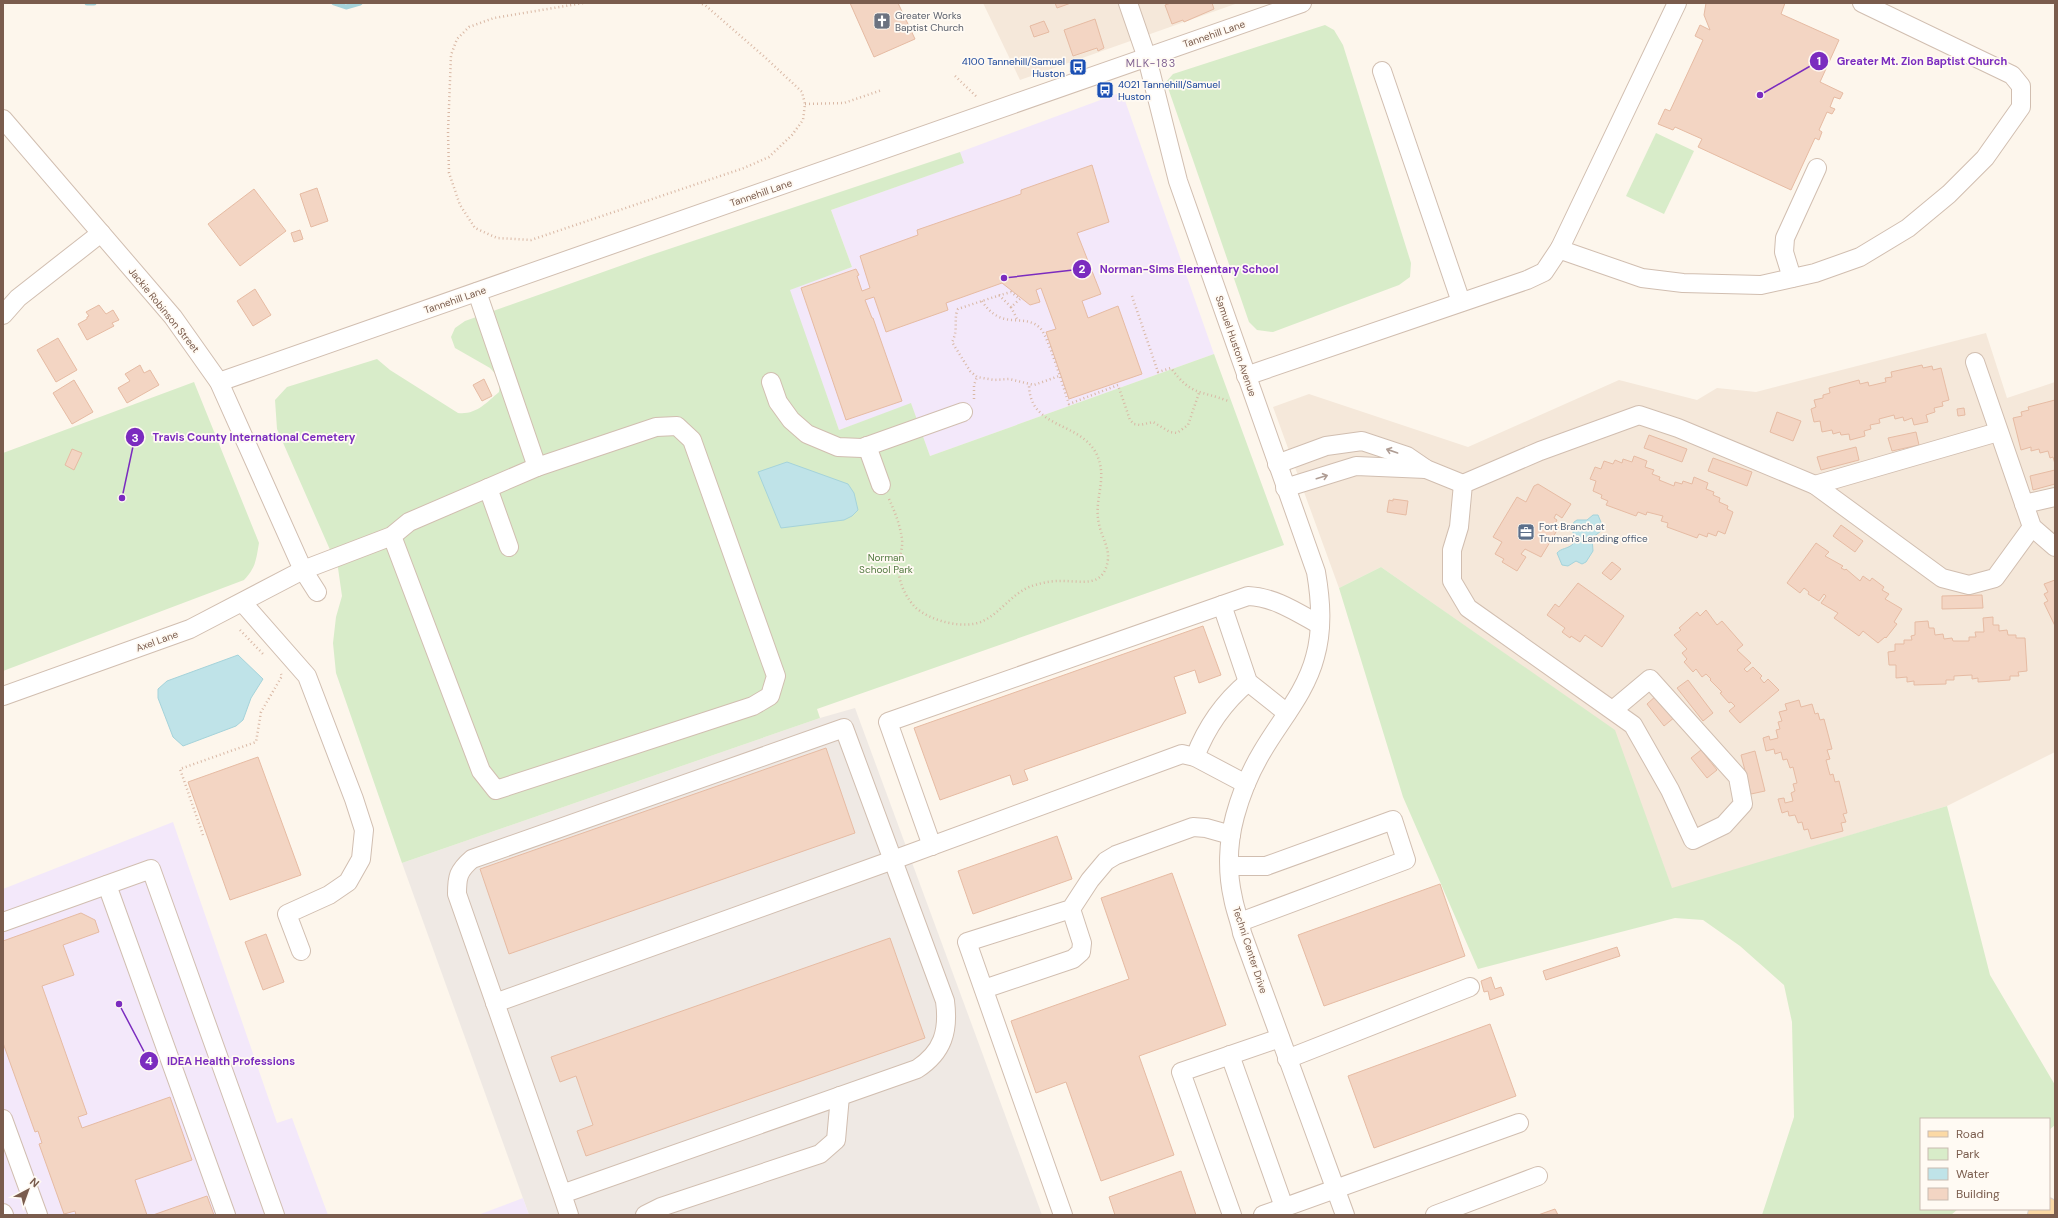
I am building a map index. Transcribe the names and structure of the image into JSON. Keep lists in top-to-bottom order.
{
  "streets": {
    "street": [
      "Tannehill Lane",
      "Jackie Robinson Street",
      "Samuel Huston Avenue",
      "Axel Lane",
      "Techni Center Drive"
    ]
  },
  "crossings": [
    ["Tannehill Lane", "Jackie Robinson Street"],
    ["Tannehill Lane", "Samuel Huston Avenue"],
    ["Jackie Robinson Street", "Axel Lane"],
    ["Samuel Huston Avenue", "Techni Center Drive"]
  ],
  "districts": ["MLK-183"],
  "parks": ["Norman School Park"],
  "places": {
    "church": ["Greater Works Baptist Church"],
    "bus stop": ["4100 Tannehill/Samuel Huston", "4021 Tannehill/Samuel Huston"],
    "other": [
      "Greater Mt. Zion Baptist Church",
      "Norman-Sims Elementary School",
      "Travis County International Cemetery",
      "IDEA Health Professions"
    ],
    "office": ["Fort Branch at Truman's Landing office"]
  },
  "legend": [
    "Road",
    "Park",
    "Water",
    "Building"
  ],
  "north": "top right"
}
